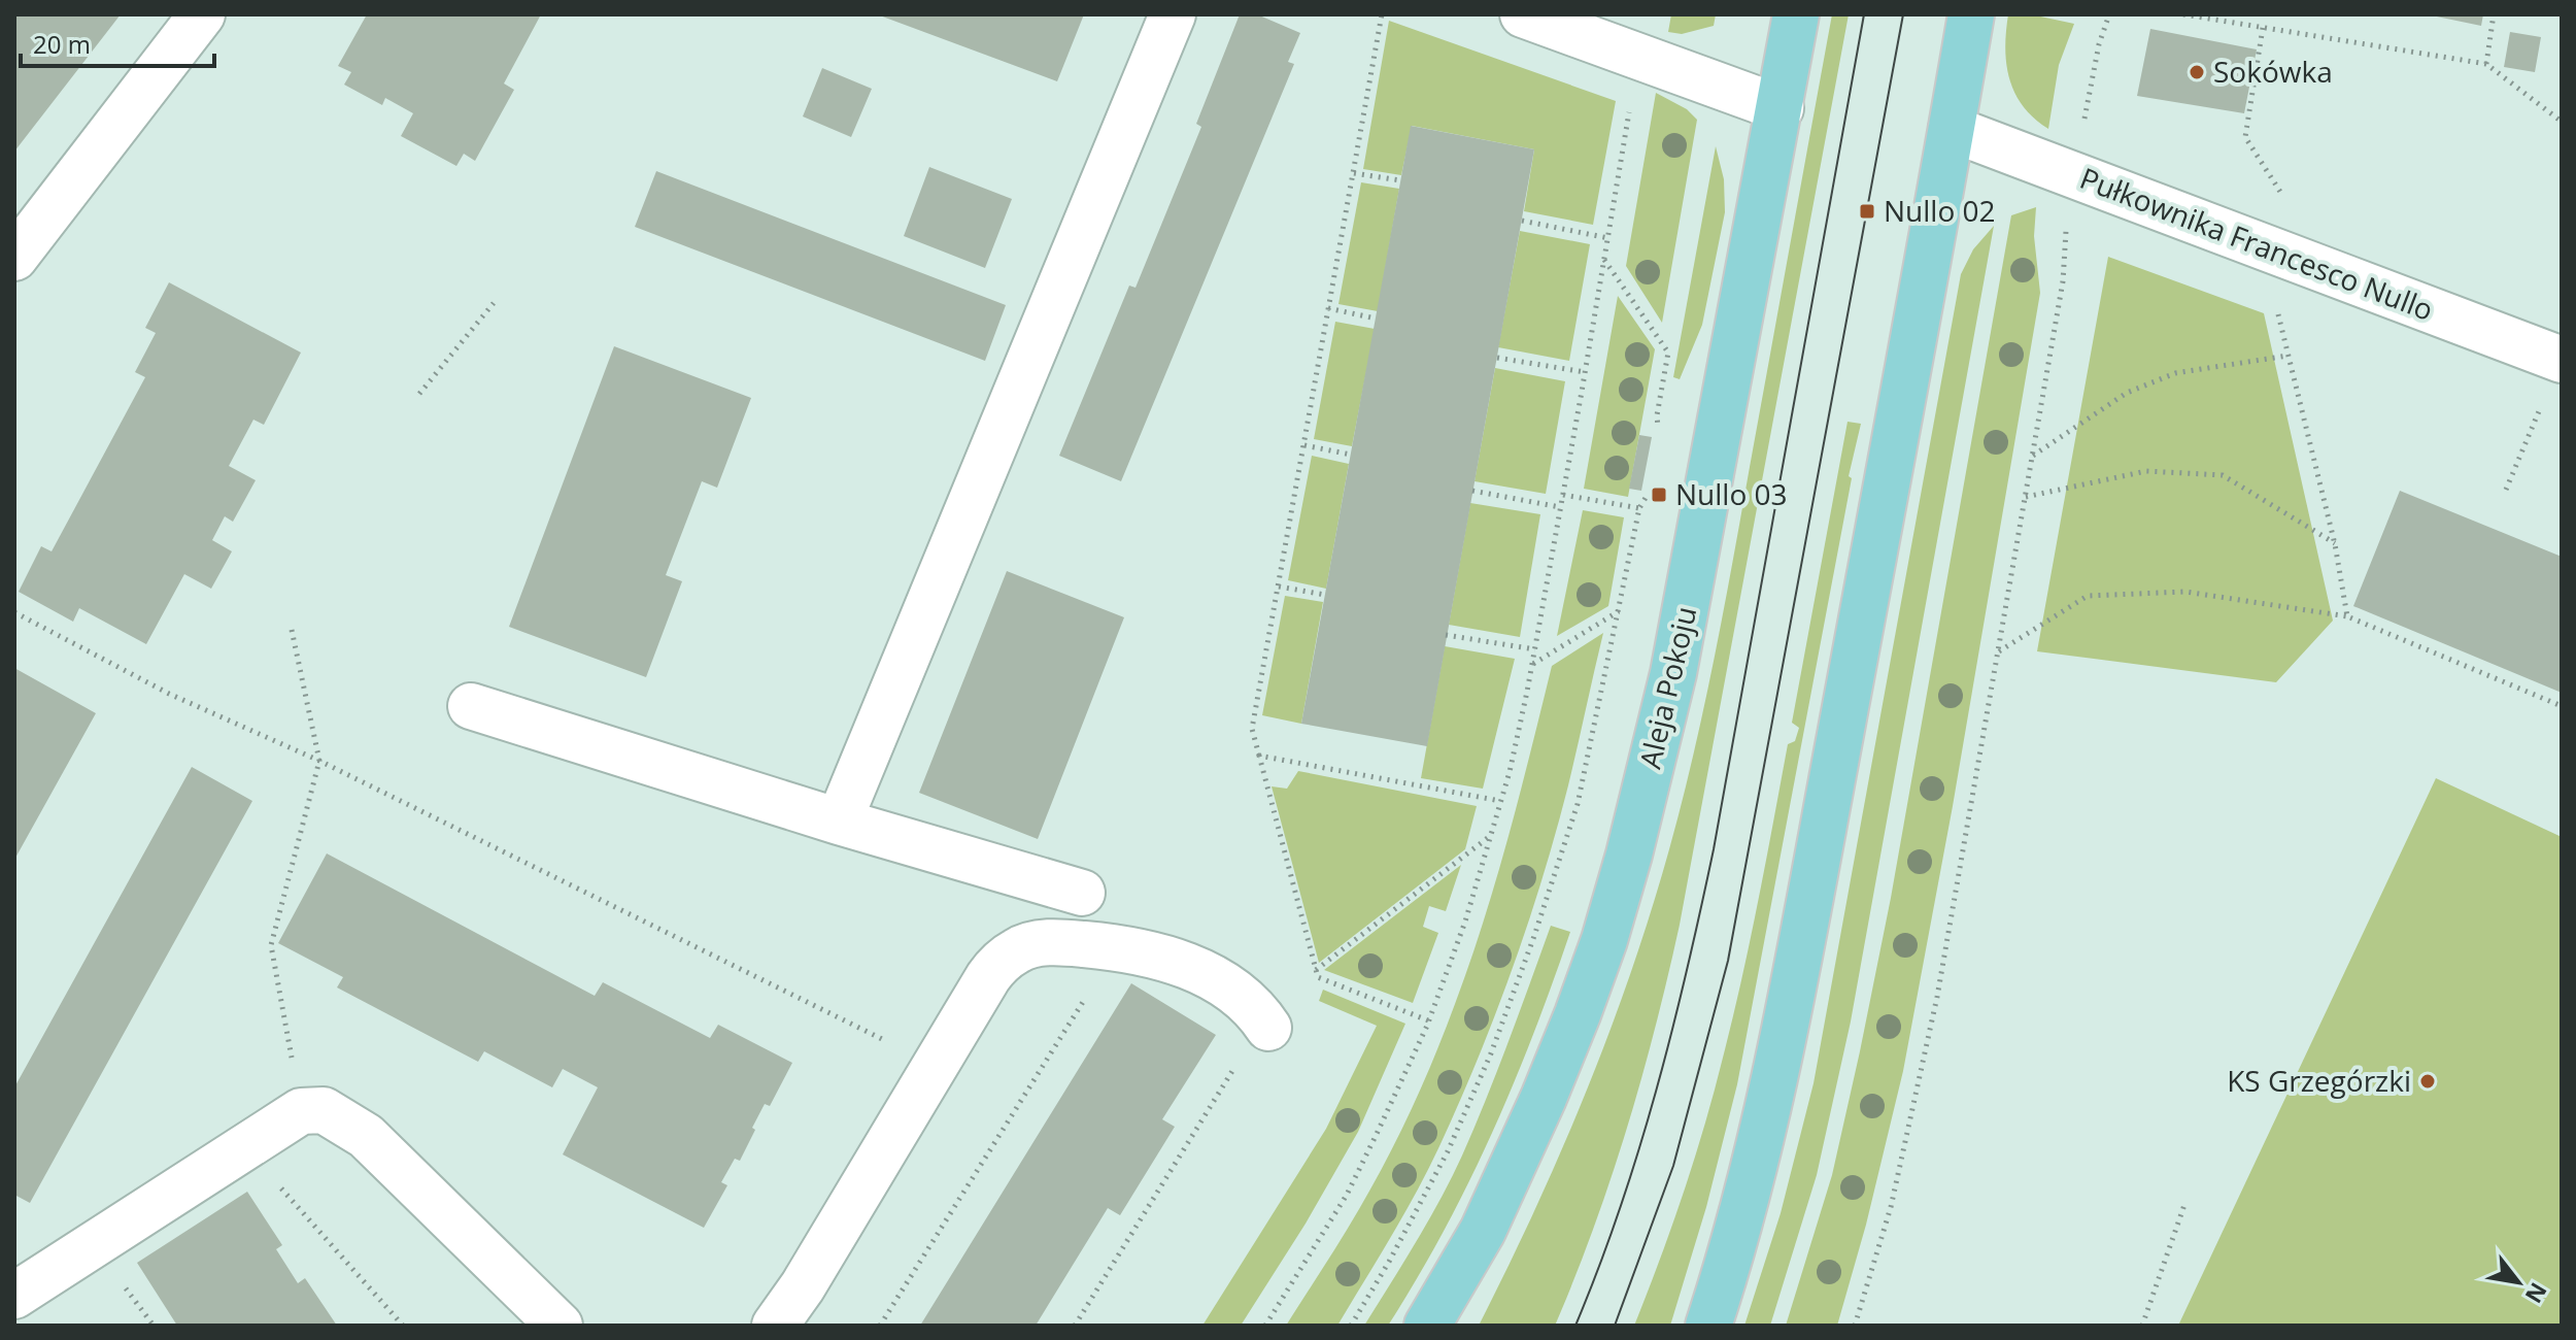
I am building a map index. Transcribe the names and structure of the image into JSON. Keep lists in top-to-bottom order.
{
  "streets": {
    "main road": ["Aleja Pokoju"],
    "street": ["Pułkownika Francesco Nullo"]
  },
  "places": {
    "other": ["Sokówka", "KS Grzegórzki"],
    "transit": ["Nullo 02", "Nullo 03"]
  },
  "scale_bar": "20 m",
  "north": "bottom right"
}
